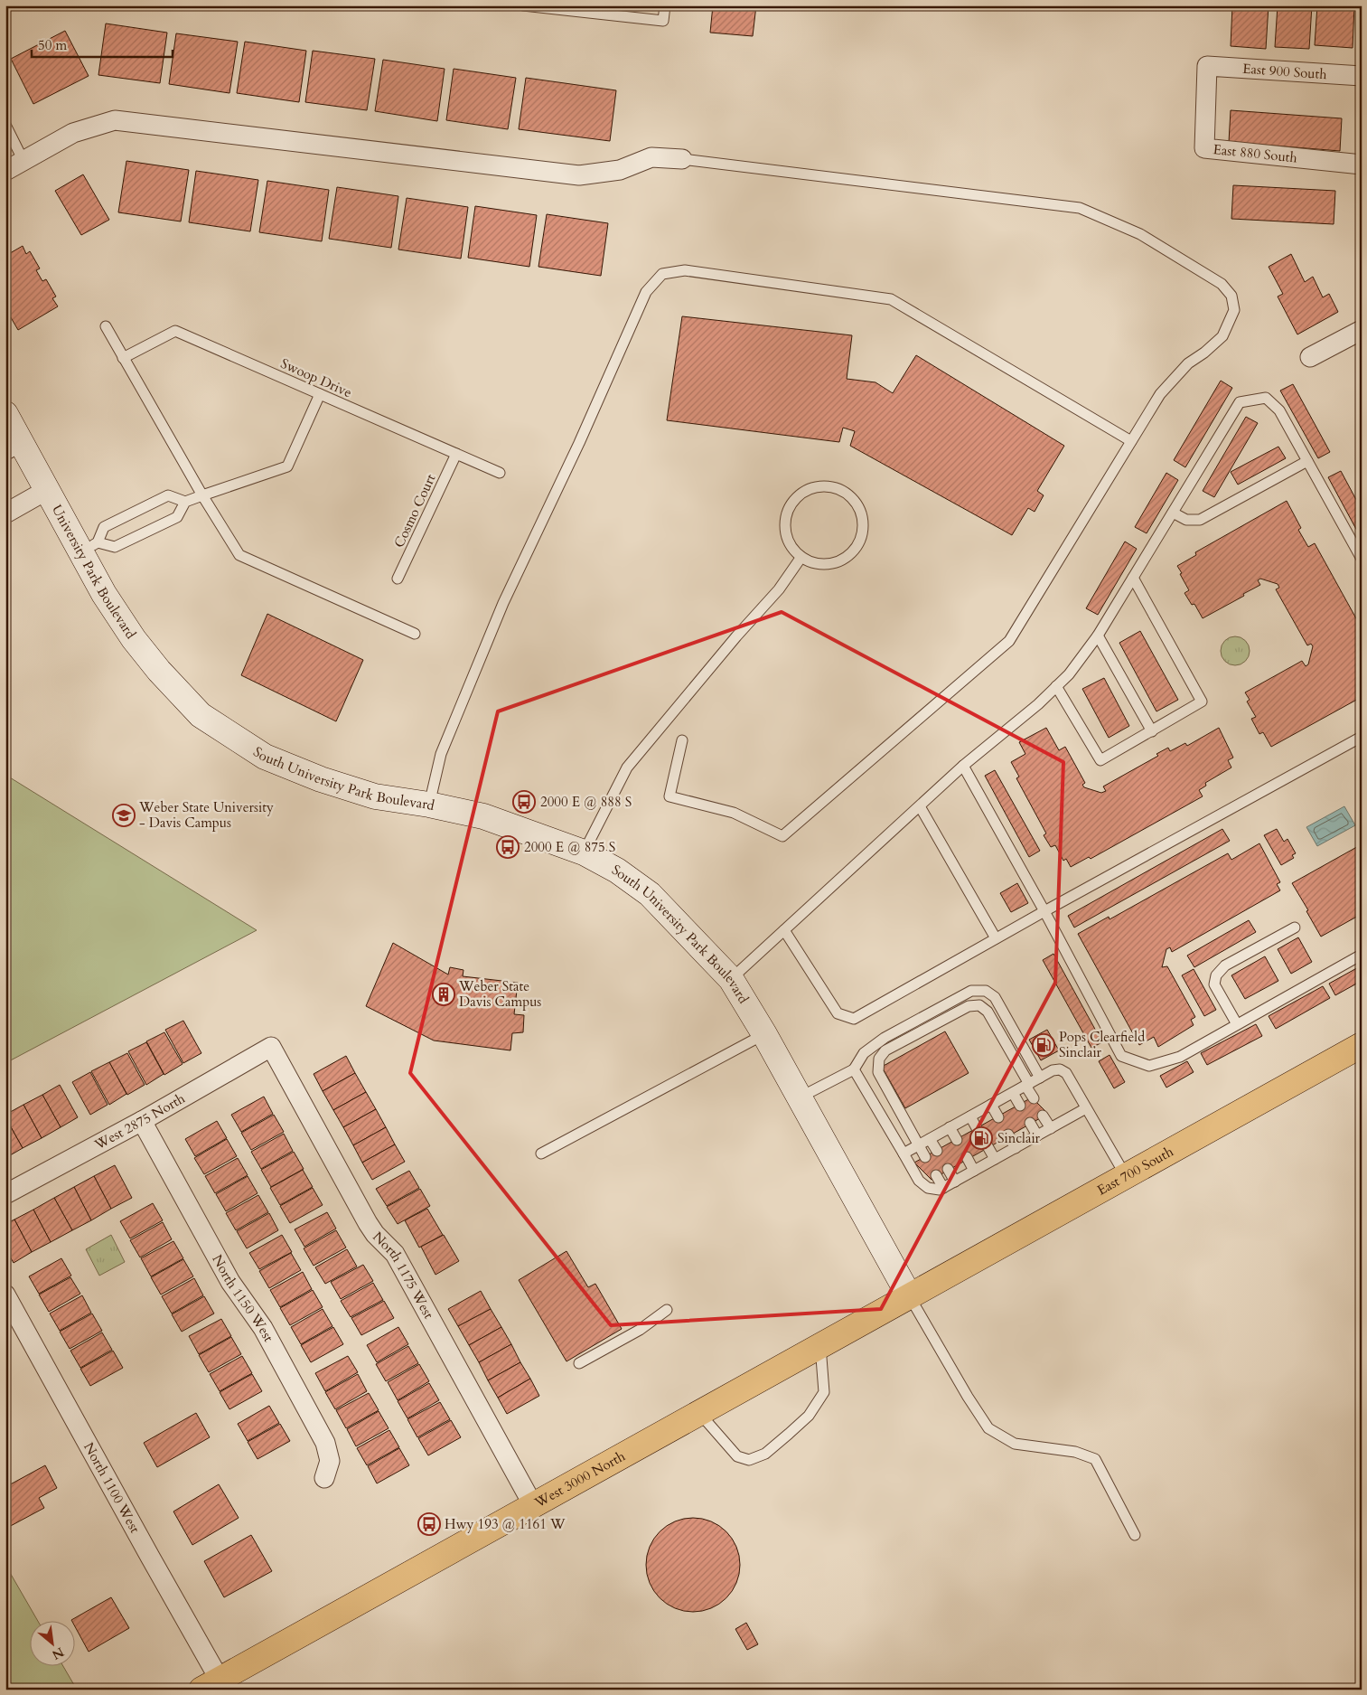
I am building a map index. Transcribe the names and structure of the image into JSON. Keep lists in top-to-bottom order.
{
  "streets": {
    "main road": ["East 700 South", "West 3000 North"],
    "street": [
      "East 900 South",
      "East 880 South",
      "University Park Boulevard",
      "South University Park Boulevard",
      "West 2875 North",
      "North 1175 West",
      "North 1150 West",
      "North 1100 West"
    ],
    "lane": ["Swoop Drive", "Cosmo Court"]
  },
  "crossings": [
    ["East 900 South", "East 880 South"],
    ["Swoop Drive", "Cosmo Court"],
    ["University Park Boulevard", "South University Park Boulevard"],
    ["South University Park Boulevard", "East 700 South"],
    ["South University Park Boulevard", "West 3000 North"],
    ["West 2875 North", "North 1175 West"],
    ["West 2875 North", "North 1150 West"],
    ["East 700 South", "West 3000 North"],
    ["North 1175 West", "West 3000 North"],
    ["West 3000 North", "North 1100 West"]
  ],
  "places": {
    "bus stop": ["2000 E @ 888 S", "2000 E @ 875 S", "Hwy 193 @ 1161 W"],
    "school or university": ["Weber State University - Davis Campus"],
    "building": ["Weber State Davis Campus"],
    "fuel station": ["Pops Clearfield Sinclair", "Sinclair"]
  },
  "scale_bar": "50 m",
  "north": "bottom right"
}
